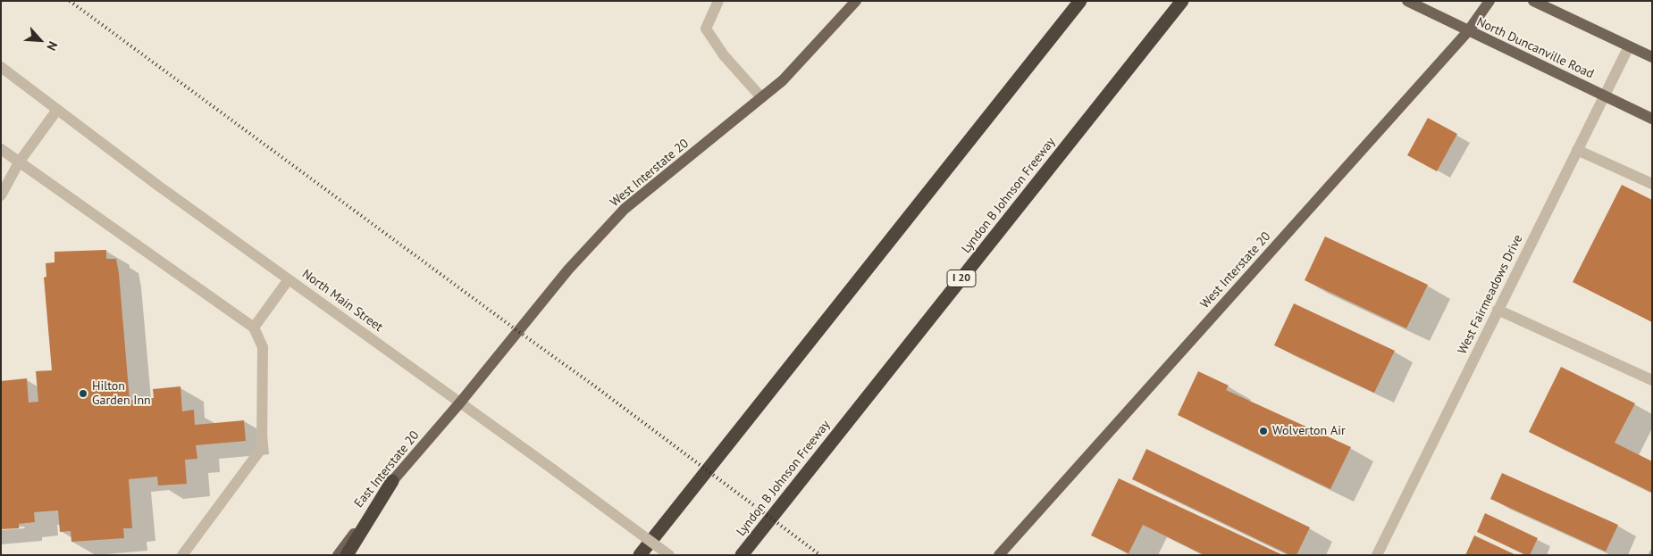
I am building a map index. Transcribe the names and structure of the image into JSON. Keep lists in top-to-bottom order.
{
  "streets": {
    "highway": ["Lyndon B Johnson Freeway", "I 20"],
    "main road": ["North Duncanville Road", "West Interstate 20", "East Interstate 20"],
    "street": ["West Fairmeadows Drive", "North Main Street"]
  },
  "crossings": [
    ["North Duncanville Road", "West Interstate 20"],
    ["North Duncanville Road", "West Fairmeadows Drive"],
    ["West Interstate 20", "North Main Street"],
    ["West Interstate 20", "East Interstate 20"],
    ["North Main Street", "East Interstate 20"]
  ],
  "places": ["Hilton Garden Inn", "Wolverton Air"],
  "north": "bottom right"
}
